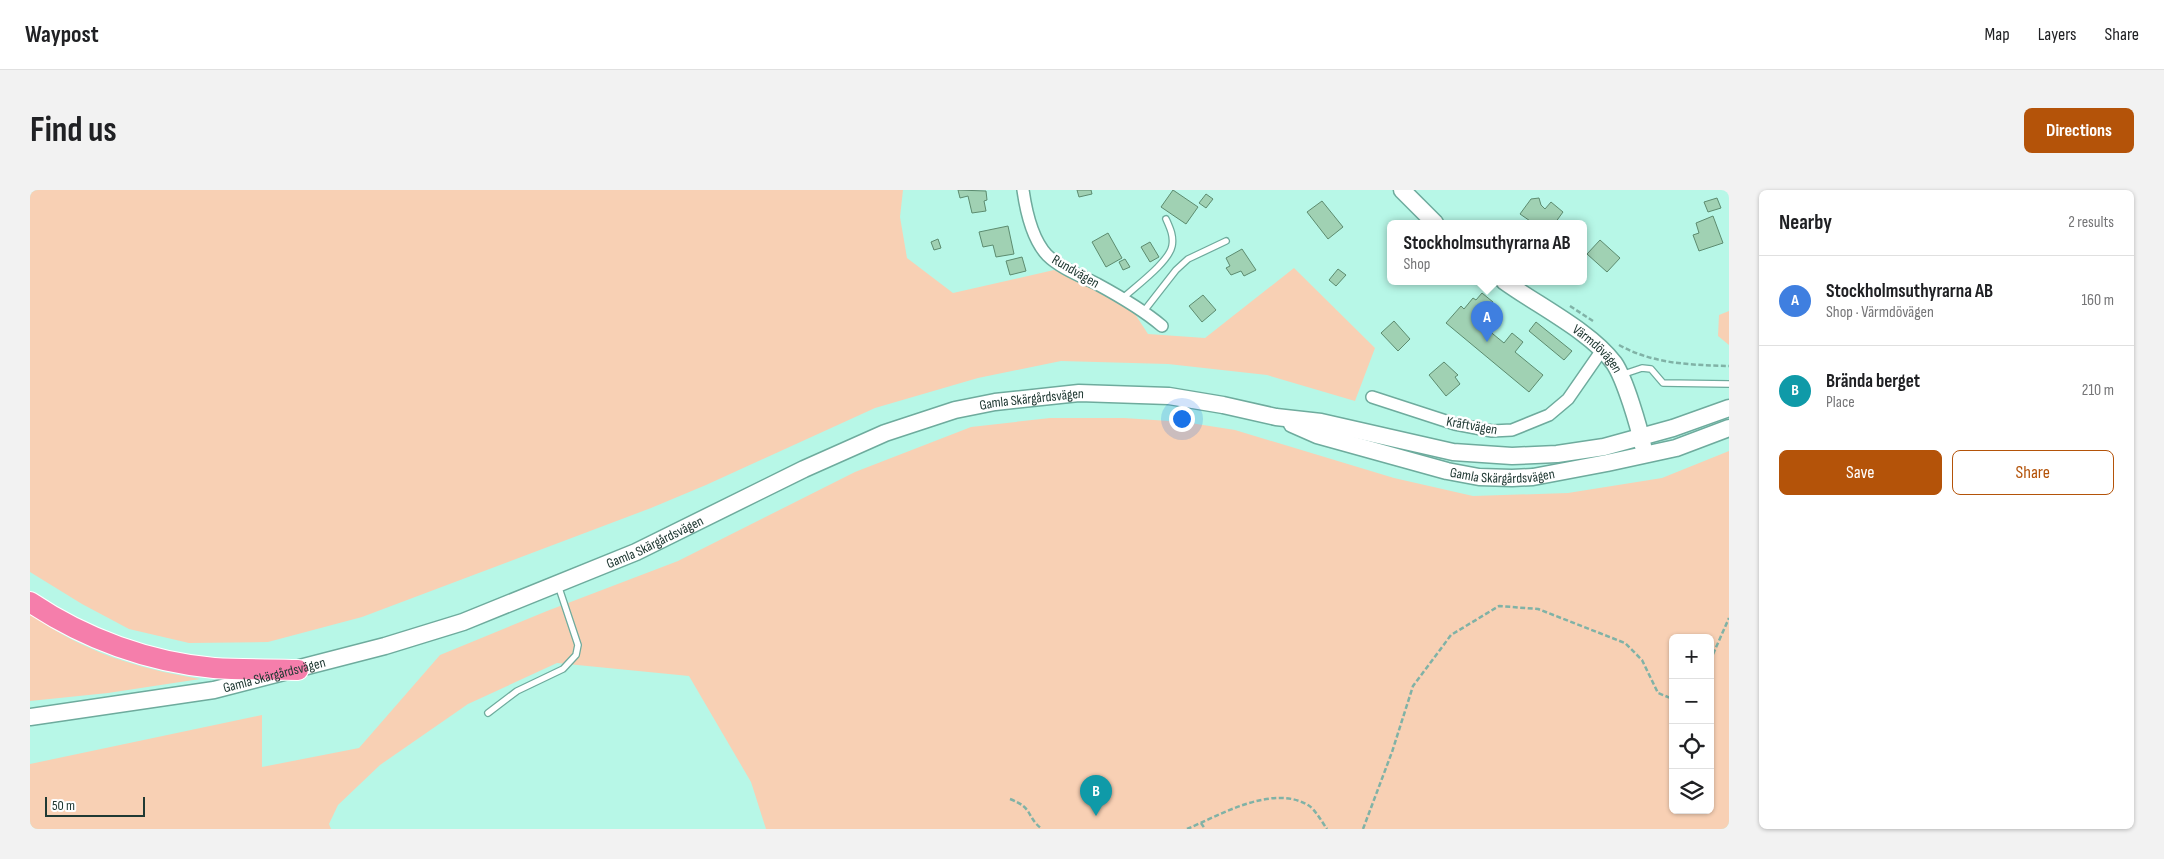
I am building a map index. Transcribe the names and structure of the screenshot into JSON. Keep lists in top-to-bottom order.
{
  "streets": {
    "main road": ["Värmdövägen", "Gamla Skärgårdsvägen"],
    "street": ["Rundvägen", "Kräftvägen"]
  },
  "crossings": [
    ["Värmdövägen", "Gamla Skärgårdsvägen"],
    ["Värmdövägen", "Kräftvägen"]
  ],
  "scale_bar": "50 m",
  "page": {
    "header": "Waypost",
    "nav": ["Map", "Layers", "Share"],
    "buttons": [
      "Directions",
      ["Save", "Share"]
    ],
    "title": "Find us",
    "heading": ["Nearby", "2 results"],
    "popup": ["Stockholmsuthyrarna AB", "Shop"],
    "list": [
      {
        "mark": "A",
        "name": "Stockholmsuthyrarna AB",
        "note": "Shop · Värmdövägen",
        "value": "160 m"
      },
      {
        "mark": "B",
        "name": "Brända berget",
        "note": "Place",
        "value": "210 m"
      }
    ],
    "pins": ["A", "B"],
    "map_buttons": ["+", "−"],
    "scale": "50 m"
  }
}
